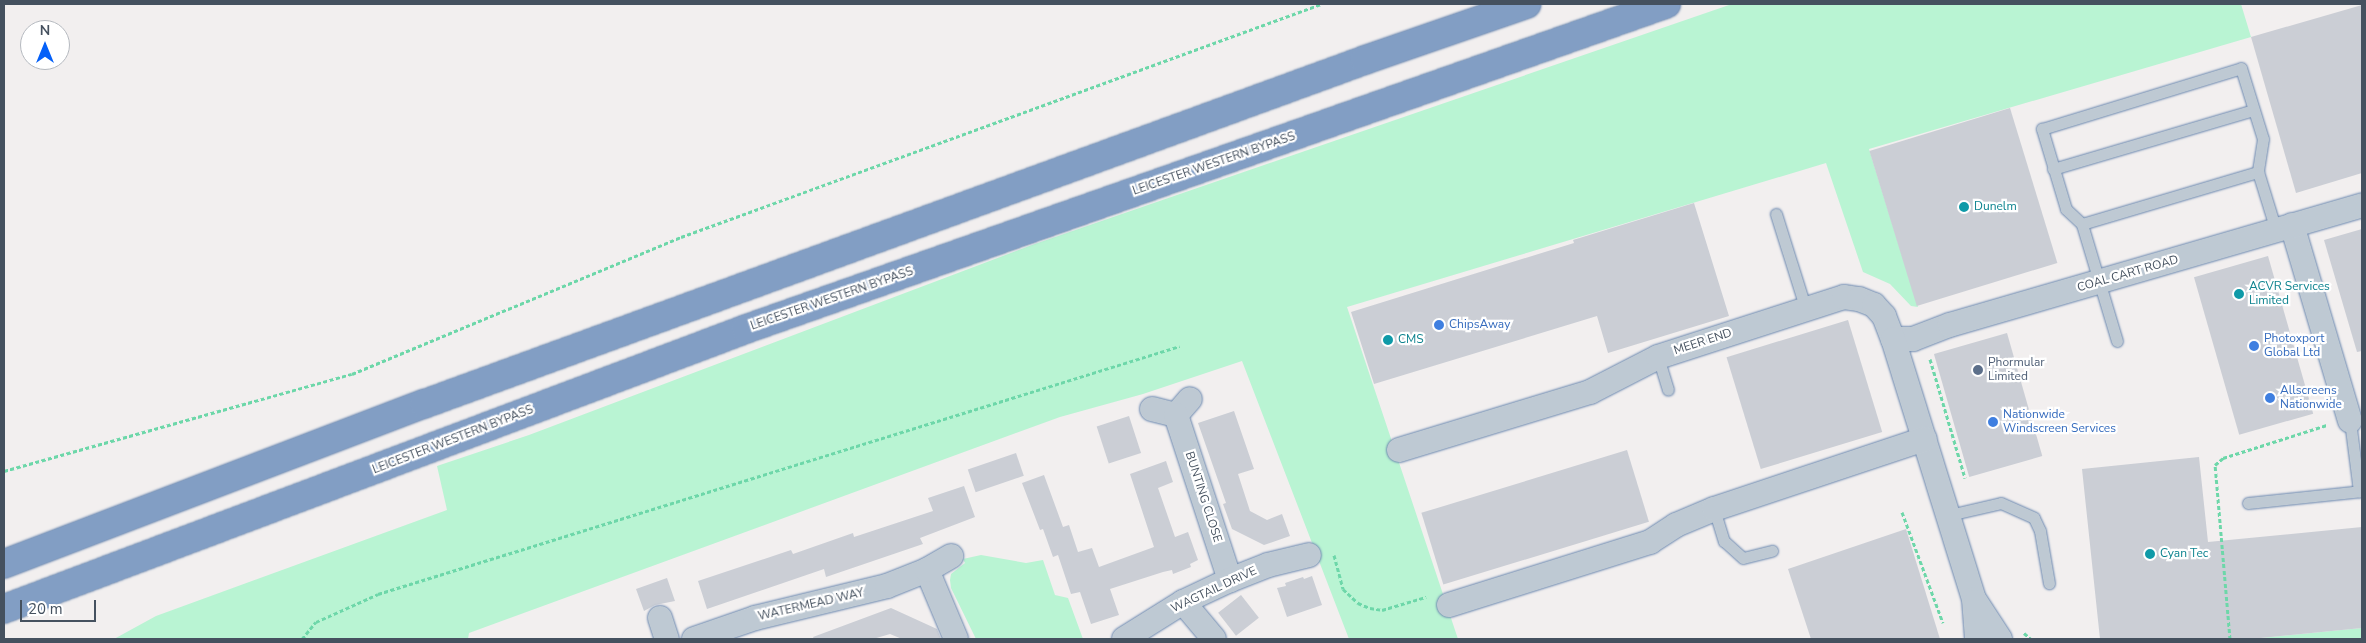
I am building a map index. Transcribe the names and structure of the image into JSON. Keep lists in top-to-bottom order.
{
  "streets": {
    "highway": ["LEICESTER WESTERN BYPASS"],
    "street": [
      "COAL CART ROAD",
      "MEER END",
      "BUNTING CLOSE",
      "WAGTAIL DRIVE",
      "WATERMEAD WAY"
    ]
  },
  "crossings": [
    ["COAL CART ROAD", "MEER END"],
    ["BUNTING CLOSE", "WAGTAIL DRIVE"]
  ],
  "places": [
    "Dunelm",
    "ACVR Services Limited",
    "ChipsAway",
    "CMS",
    "Photoxport Global Ltd",
    "Phormular Limited",
    "Allscreens Nationwide",
    "Nationwide Windscreen Services",
    "Cyan Tec"
  ],
  "scale_bar": "20 m",
  "north": "top"
}
